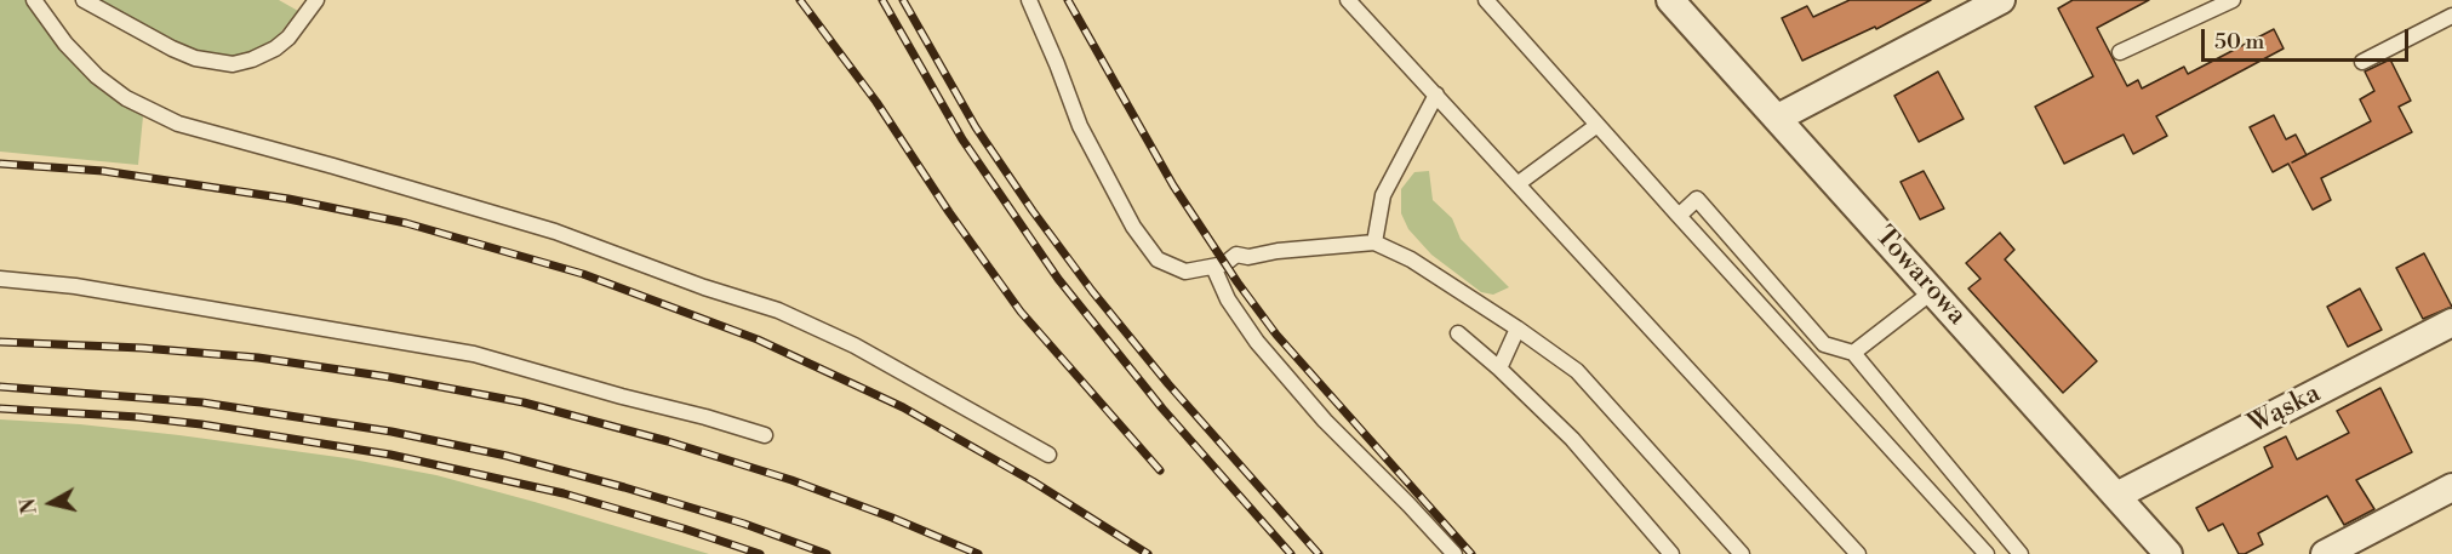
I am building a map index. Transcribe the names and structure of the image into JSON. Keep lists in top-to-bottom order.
{
  "streets": {
    "street": ["Towarowa", "Wąska"]
  },
  "crossings": [
    ["Towarowa", "Wąska"]
  ],
  "scale_bar": "50 m",
  "north": "left"
}
